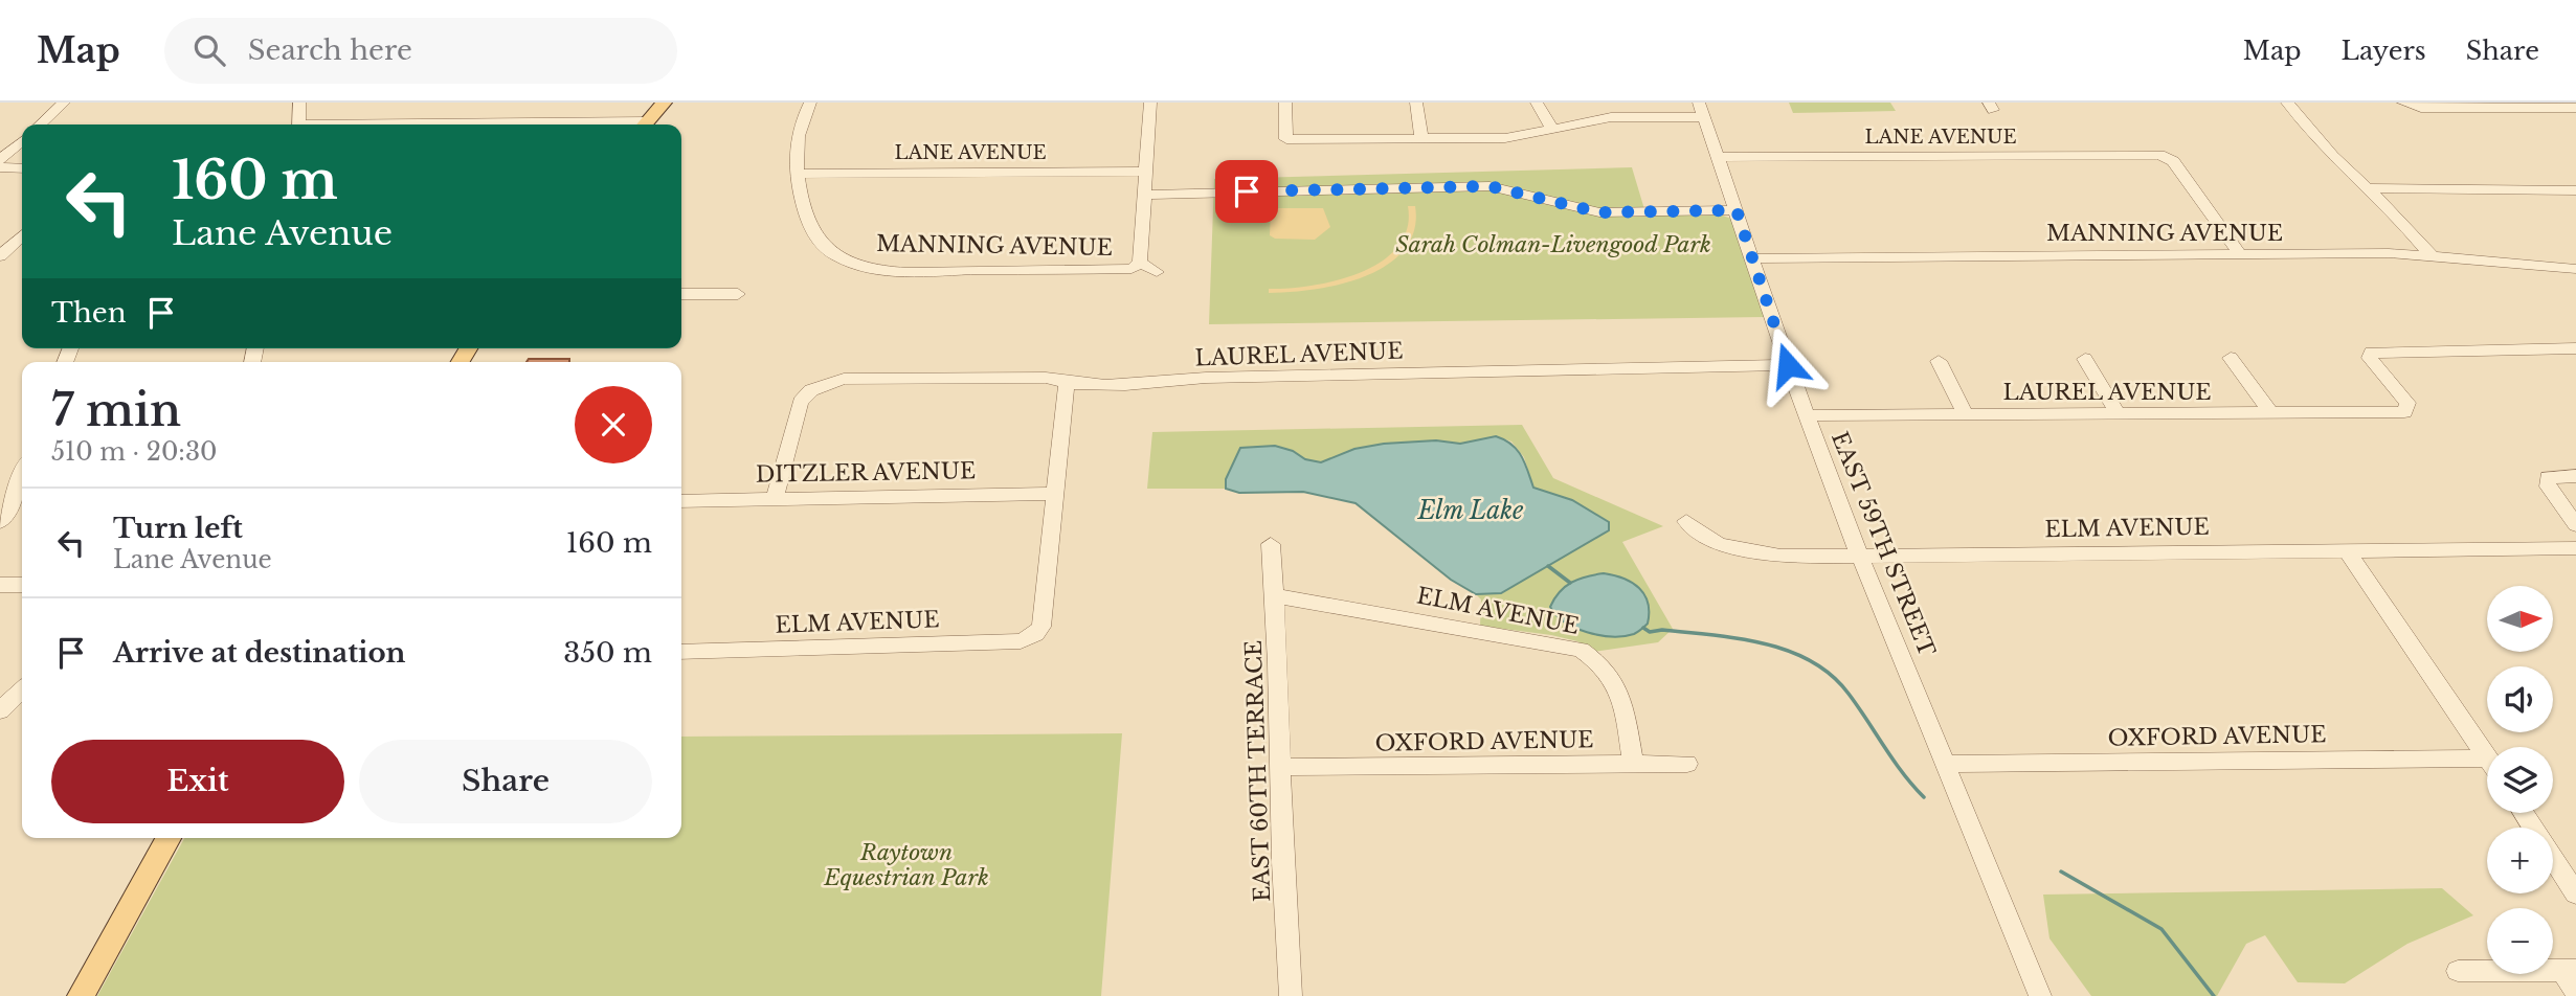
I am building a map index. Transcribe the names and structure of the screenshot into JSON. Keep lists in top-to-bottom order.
{
  "streets": {
    "street": [
      "LANE AVENUE",
      "MANNING AVENUE",
      "LAUREL AVENUE",
      "DITZLER AVENUE",
      "ELM AVENUE",
      "EAST 59TH STREET",
      "OXFORD AVENUE",
      "EAST 60TH TERRACE"
    ]
  },
  "crossings": [
    ["LANE AVENUE", "MANNING AVENUE"],
    ["LANE AVENUE", "EAST 59TH STREET"],
    ["MANNING AVENUE", "EAST 59TH STREET"],
    ["LAUREL AVENUE", "DITZLER AVENUE"],
    ["LAUREL AVENUE", "EAST 59TH STREET"],
    ["DITZLER AVENUE", "ELM AVENUE"],
    ["ELM AVENUE", "EAST 59TH STREET"],
    ["ELM AVENUE", "OXFORD AVENUE"],
    ["ELM AVENUE", "EAST 60TH TERRACE"],
    ["EAST 59TH STREET", "OXFORD AVENUE"],
    ["OXFORD AVENUE", "EAST 60TH TERRACE"]
  ],
  "water": ["Elm Lake"],
  "parks": ["Sarah Colman-Livengood Park", "Raytown Equestrian Park"],
  "north": "right",
  "page": {
    "header": "Map",
    "search": "Search here",
    "nav": ["Map", "Layers", "Share"],
    "turn": ["160 m", "Lane Avenue"],
    "then": "Then",
    "heading": ["7 min", "510 m · 20:30"],
    "list": [
      {
        "name": "Turn left",
        "note": "Lane Avenue",
        "value": "160 m"
      },
      {
        "name": "Arrive at destination",
        "value": "350 m"
      }
    ],
    "map_buttons": ["+", "−"],
    "buttons": ["Exit", "Share"]
  }
}
